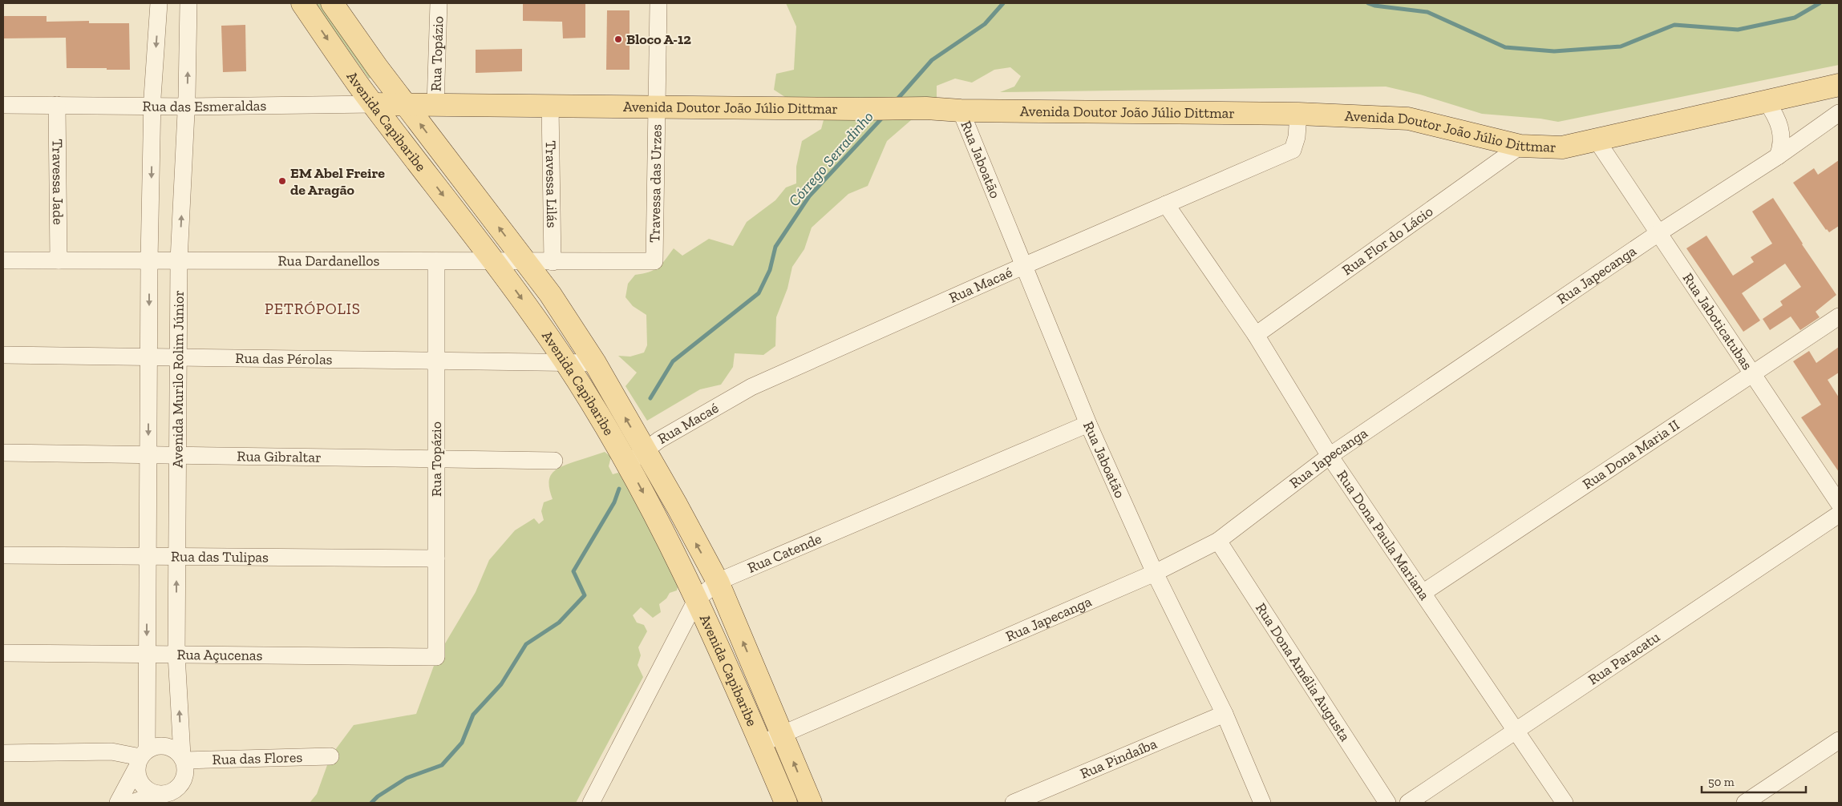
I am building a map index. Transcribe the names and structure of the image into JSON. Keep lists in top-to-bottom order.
{
  "streets": {
    "main road": ["Rua das Esmeraldas", "Avenida Doutor João Júlio Dittmar", "Avenida Capibaribe"],
    "street": [
      "Rua Topázio",
      "Rua Jaboatão",
      "Travessa Jade",
      "Travessa Lilás",
      "Travessa das Urzes",
      "Rua Flor do Lácio",
      "Rua Dardanellos",
      "Rua Japecanga",
      "Rua Macaé",
      "Rua Jaboticatubas",
      "Rua das Pérolas",
      "Avenida Murilo Rolim Júnior",
      "Rua Dona Maria II",
      "Rua Gibraltar",
      "Rua Dona Paula Mariana",
      "Rua Catende",
      "Rua das Tulipas",
      "Rua Açucenas",
      "Rua Paracatu",
      "Rua Dona Amélia Augusta",
      "Rua Pindaíba",
      "Rua das Flores"
    ]
  },
  "crossings": [
    ["Rua Topázio", "Avenida Doutor João Júlio Dittmar"],
    ["Rua Topázio", "Rua Dardanellos"],
    ["Rua Topázio", "Rua das Pérolas"],
    ["Rua Topázio", "Rua Gibraltar"],
    ["Rua Topázio", "Rua das Tulipas"],
    ["Rua Topázio", "Rua Açucenas"],
    ["Rua das Esmeraldas", "Avenida Doutor João Júlio Dittmar"],
    ["Rua das Esmeraldas", "Avenida Capibaribe"],
    ["Rua das Esmeraldas", "Travessa Jade"],
    ["Rua das Esmeraldas", "Avenida Murilo Rolim Júnior"],
    ["Avenida Doutor João Júlio Dittmar", "Avenida Capibaribe"],
    ["Avenida Doutor João Júlio Dittmar", "Rua Jaboatão"],
    ["Avenida Doutor João Júlio Dittmar", "Travessa Lilás"],
    ["Avenida Doutor João Júlio Dittmar", "Travessa das Urzes"],
    ["Avenida Doutor João Júlio Dittmar", "Rua Flor do Lácio"],
    ["Avenida Doutor João Júlio Dittmar", "Rua Macaé"],
    ["Avenida Doutor João Júlio Dittmar", "Rua Jaboticatubas"],
    ["Avenida Capibaribe", "Rua Dardanellos"],
    ["Avenida Capibaribe", "Rua Japecanga"],
    ["Avenida Capibaribe", "Rua Macaé"],
    ["Avenida Capibaribe", "Rua das Pérolas"],
    ["Avenida Capibaribe", "Rua Catende"],
    ["Rua Jaboatão", "Rua Japecanga"],
    ["Rua Jaboatão", "Rua Macaé"],
    ["Rua Jaboatão", "Rua Catende"],
    ["Rua Jaboatão", "Rua Pindaíba"],
    ["Travessa Jade", "Rua Dardanellos"],
    ["Travessa Lilás", "Rua Dardanellos"],
    ["Travessa das Urzes", "Rua Dardanellos"],
    ["Rua Flor do Lácio", "Rua Dona Paula Mariana"],
    ["Rua Dardanellos", "Avenida Murilo Rolim Júnior"],
    ["Rua Japecanga", "Rua Jaboticatubas"],
    ["Rua Japecanga", "Rua Dona Paula Mariana"],
    ["Rua Japecanga", "Rua Dona Amélia Augusta"],
    ["Rua Macaé", "Rua Dona Paula Mariana"],
    ["Rua Jaboticatubas", "Rua Dona Maria II"],
    ["Rua das Pérolas", "Avenida Murilo Rolim Júnior"],
    ["Avenida Murilo Rolim Júnior", "Rua Gibraltar"],
    ["Avenida Murilo Rolim Júnior", "Rua das Tulipas"],
    ["Avenida Murilo Rolim Júnior", "Rua Açucenas"],
    ["Avenida Murilo Rolim Júnior", "Rua das Flores"],
    ["Rua Dona Maria II", "Rua Dona Paula Mariana"],
    ["Rua Dona Paula Mariana", "Rua Paracatu"]
  ],
  "districts": ["PETRÓPOLIS"],
  "water": ["Córrego Serradinho"],
  "places": ["Bloco A-12", "EM Abel Freire de Aragão"],
  "scale_bar": "50 m"
}
